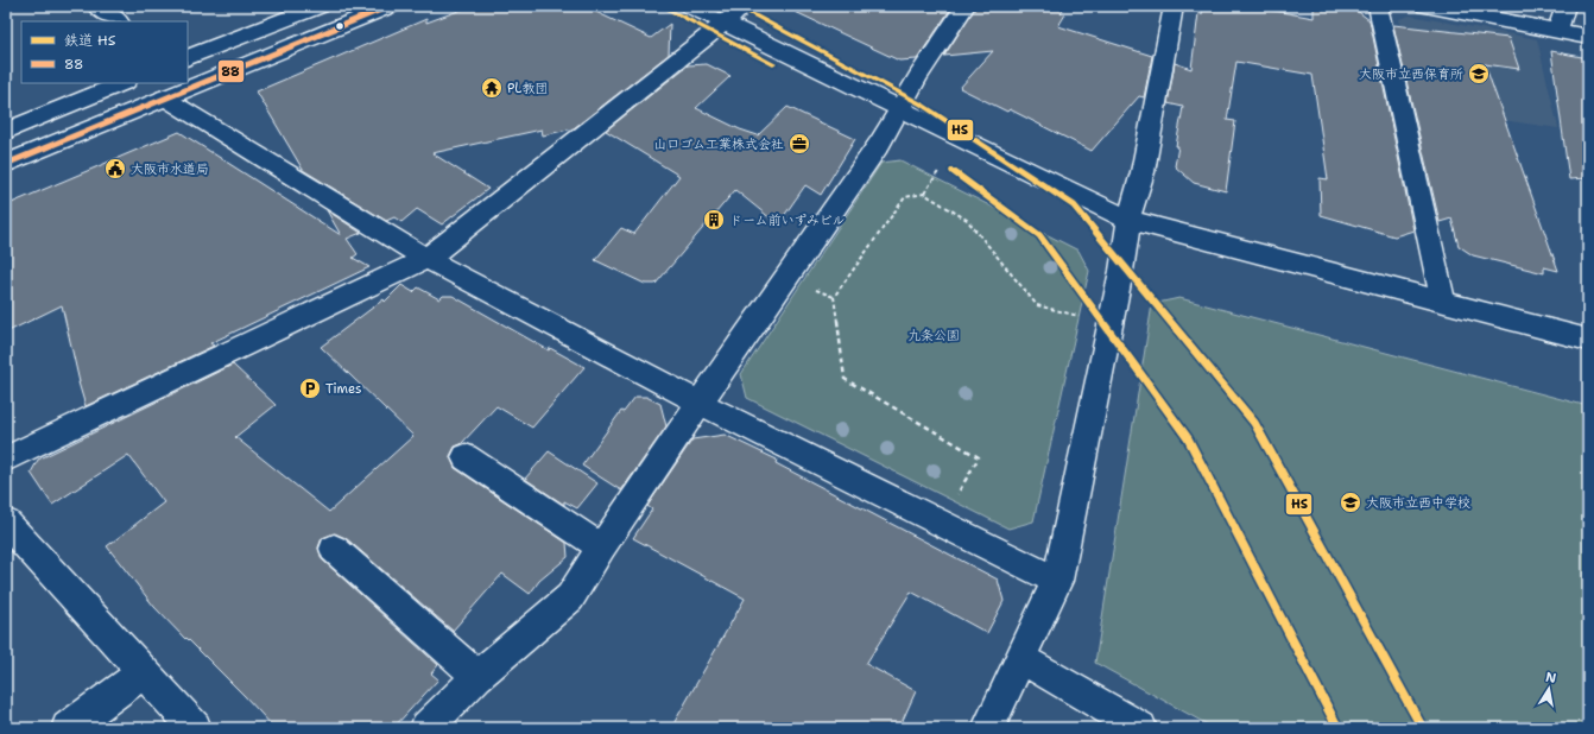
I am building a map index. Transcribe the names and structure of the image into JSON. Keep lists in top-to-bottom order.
{
  "parks": ["九条公園"],
  "places": {
    "school or university": ["大阪市立西保育所", "大阪市立西中学校"],
    "temple": ["PL教団"],
    "office": ["山口ゴム工業株式会社"],
    "public building": ["大阪市水道局"],
    "building": ["ドーム前いずみビル"],
    "parking": ["Times"]
  },
  "lines": ["rail line HS", "transit line 88"],
  "legend": ["鉄道 HS", "88"],
  "north": "top"
}
